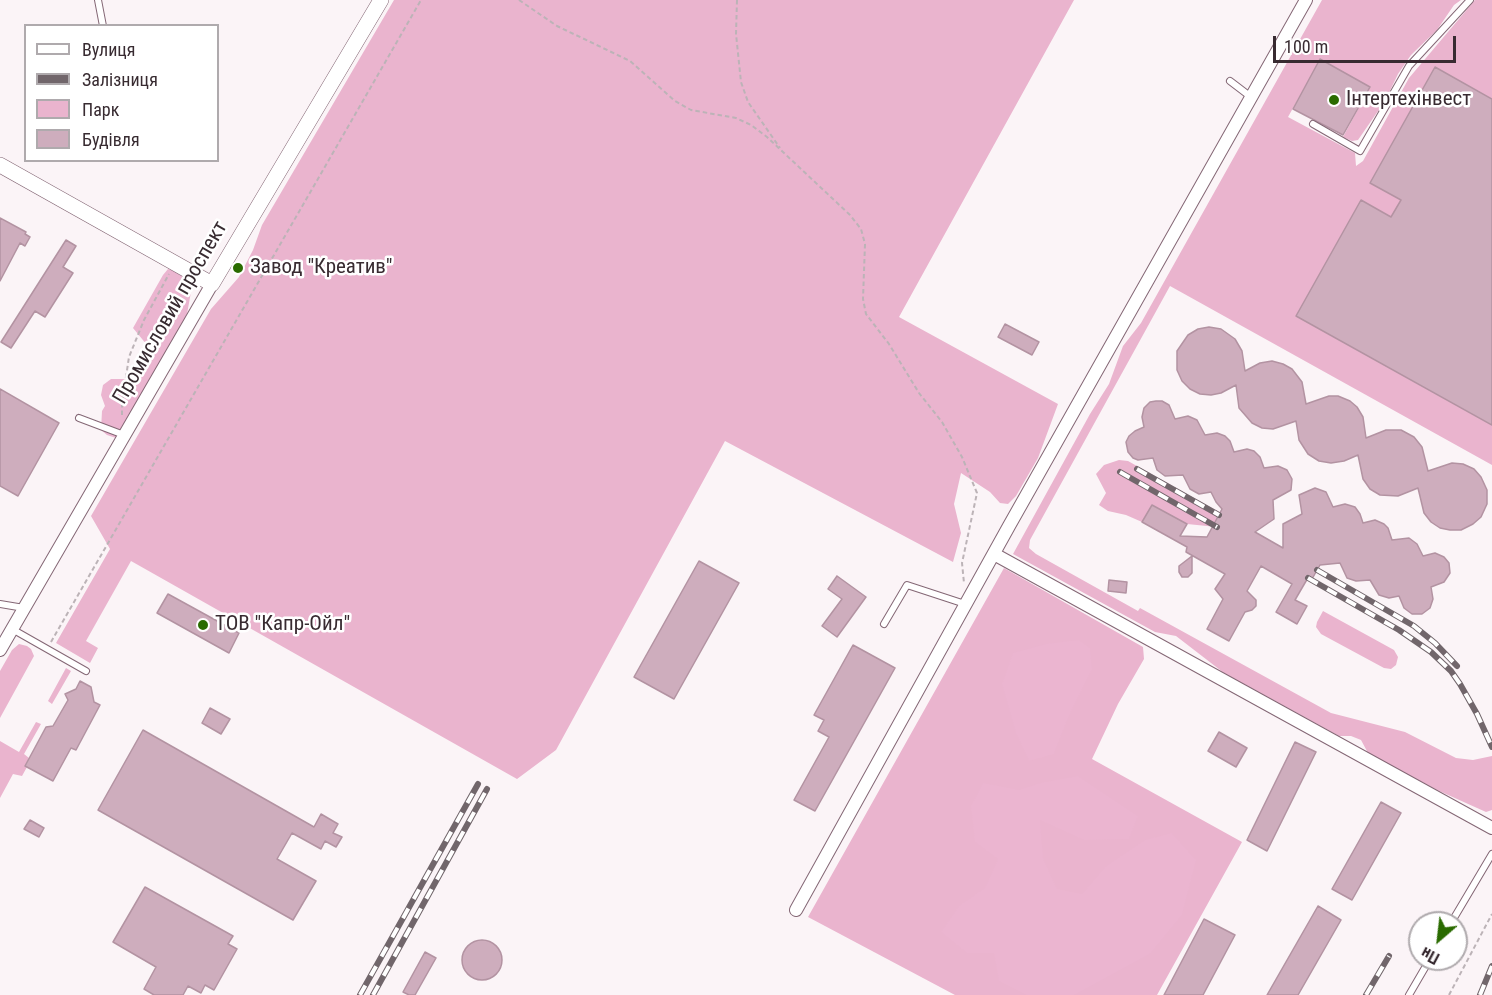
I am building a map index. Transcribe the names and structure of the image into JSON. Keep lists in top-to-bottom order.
{
  "streets": {
    "street": ["Промисловий проспект"]
  },
  "places": ["Інтертехінвест", "Завод \"Креатив\"", "ТОВ \"Капр-Ойл\""],
  "legend": [
    "Вулиця",
    "Залізниця",
    "Парк",
    "Будівля"
  ],
  "scale_bar": "100 m",
  "north": "bottom left"
}
